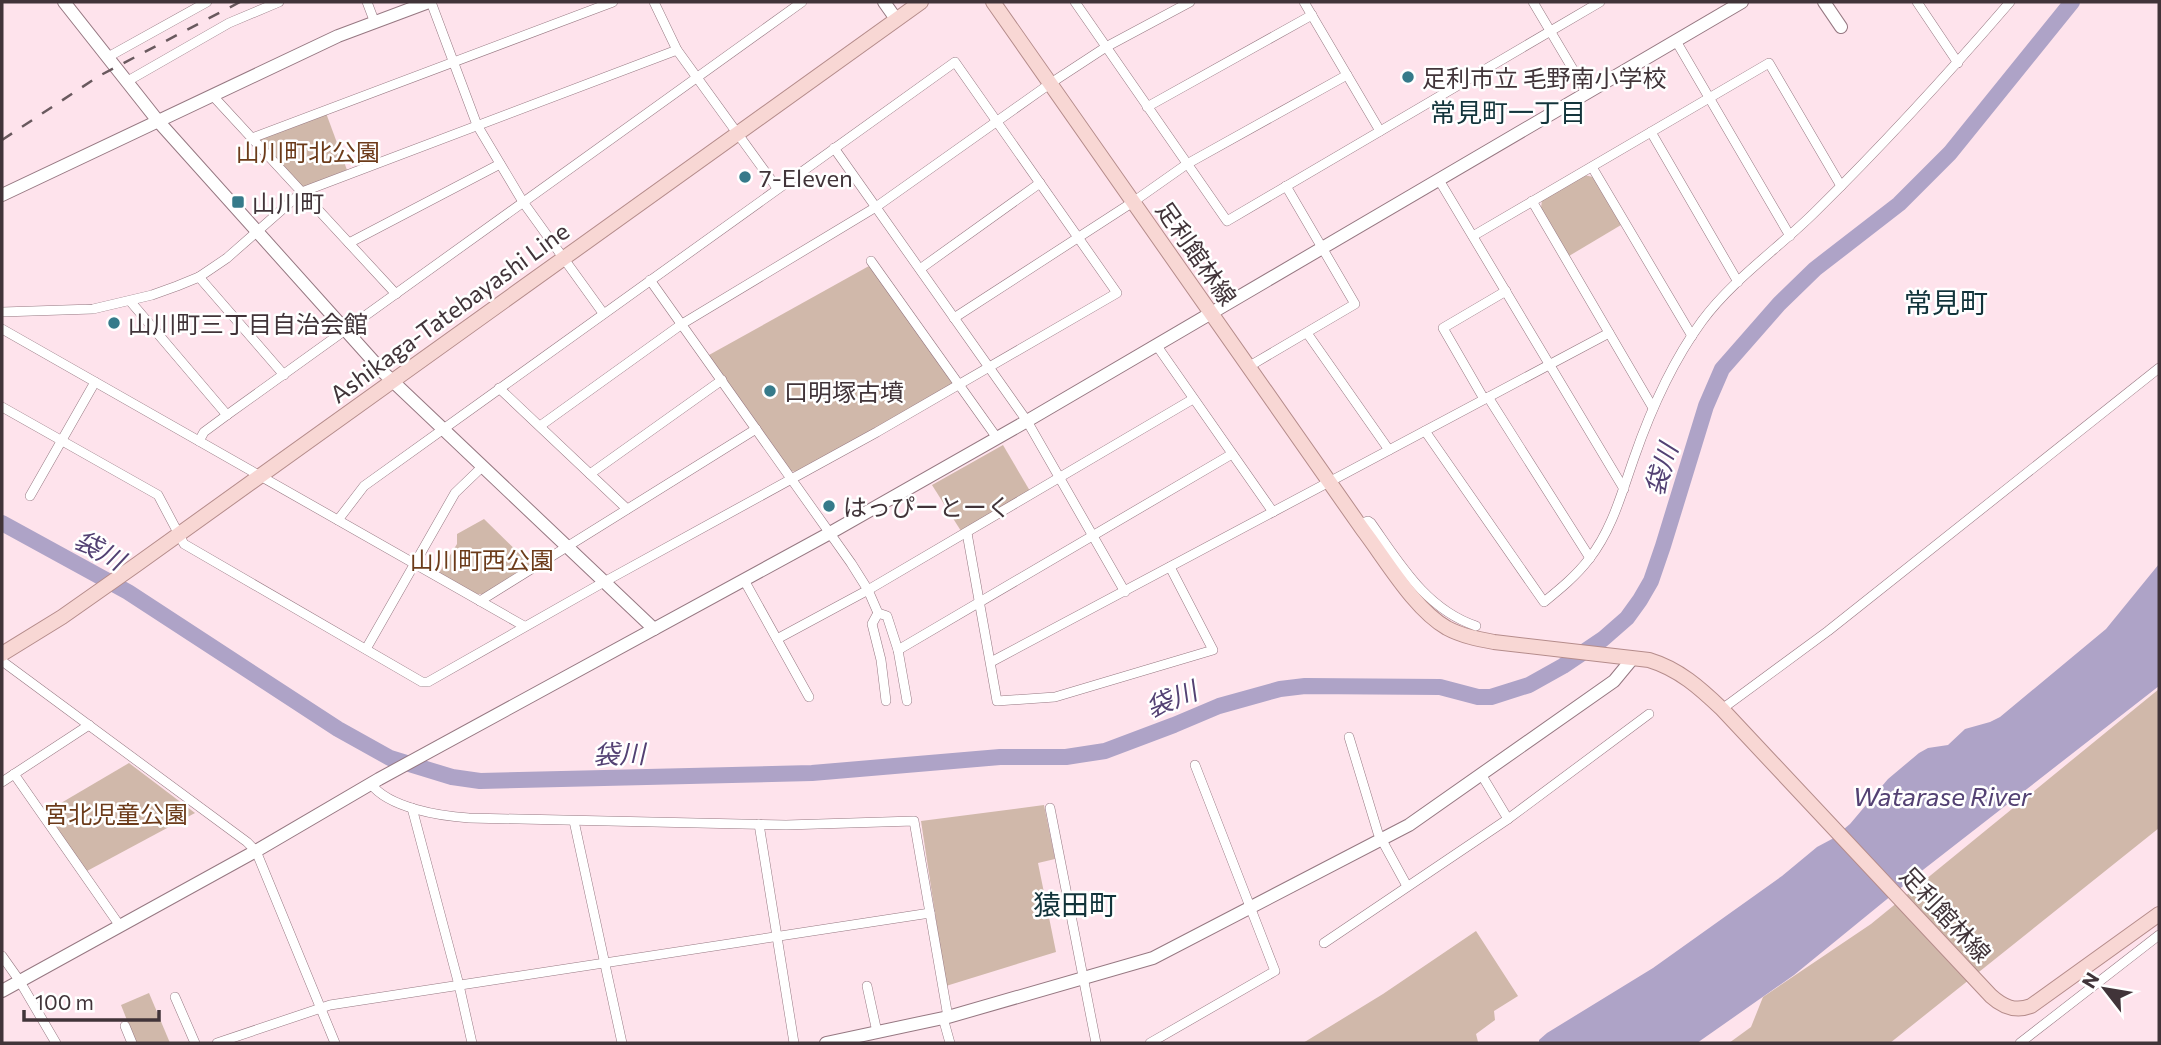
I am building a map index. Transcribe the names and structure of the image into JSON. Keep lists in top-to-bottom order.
{
  "streets": {
    "main road": ["足利館林線", "Ashikaga-Tatebayashi Line"]
  },
  "districts": ["常見町一丁目", "常見町", "猿田町"],
  "water": ["袋川", "Watarase River"],
  "parks": ["山川町北公園", "山川町西公園", "宮北児童公園"],
  "places": {
    "other": [
      "足利市立 毛野南小学校",
      "7-Eleven",
      "山川町三丁目自治会館",
      "口明塚古墳",
      "はっぴーとーく"
    ],
    "transit": ["山川町"]
  },
  "scale_bar": "100 m",
  "north": "top left"
}
